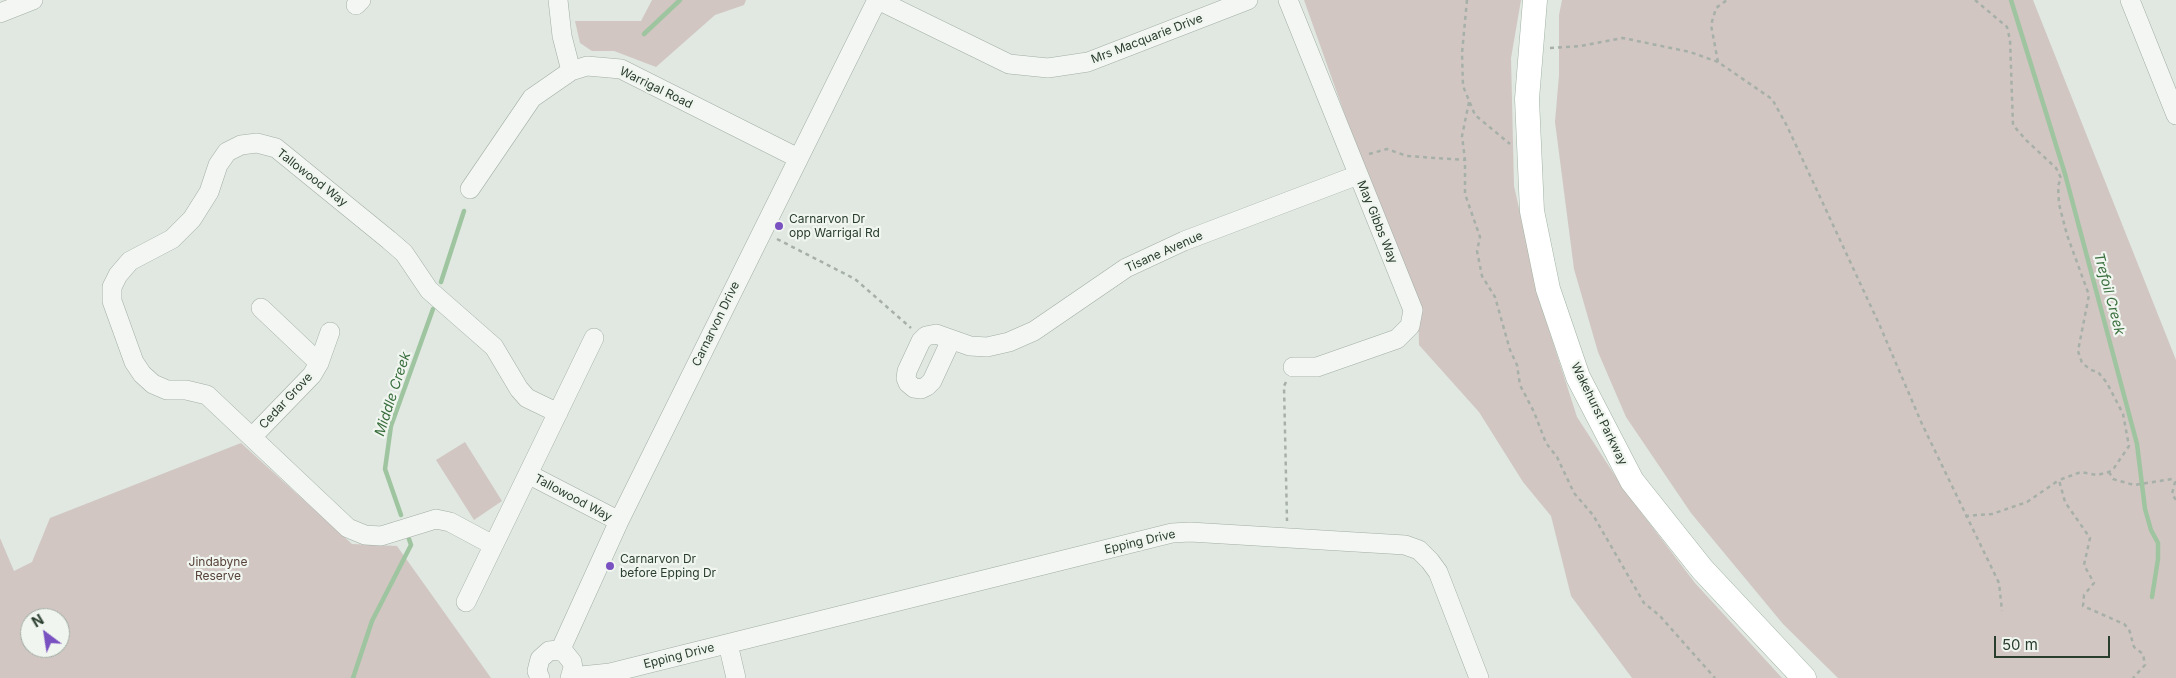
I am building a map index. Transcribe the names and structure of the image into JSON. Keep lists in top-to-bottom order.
{
  "streets": {
    "main road": ["Wakehurst Parkway"],
    "street": [
      "Mrs Macquarie Drive",
      "Warrigal Road",
      "Tallowood Way",
      "May Gibbs Way",
      "Tisane Avenue",
      "Carnarvon Drive",
      "Cedar Grove",
      "Epping Drive"
    ]
  },
  "crossings": [
    ["Mrs Macquarie Drive", "Carnarvon Drive"],
    ["Warrigal Road", "Carnarvon Drive"],
    ["Tallowood Way", "Carnarvon Drive"],
    ["Tallowood Way", "Cedar Grove"],
    ["May Gibbs Way", "Tisane Avenue"]
  ],
  "water": ["Trefoil Creek", "Middle Creek"],
  "parks": ["Jindabyne Reserve"],
  "places": ["Carnarvon Dr opp Warrigal Rd", "Carnarvon Dr before Epping Dr"],
  "scale_bar": "50 m",
  "north": "top left"
}
